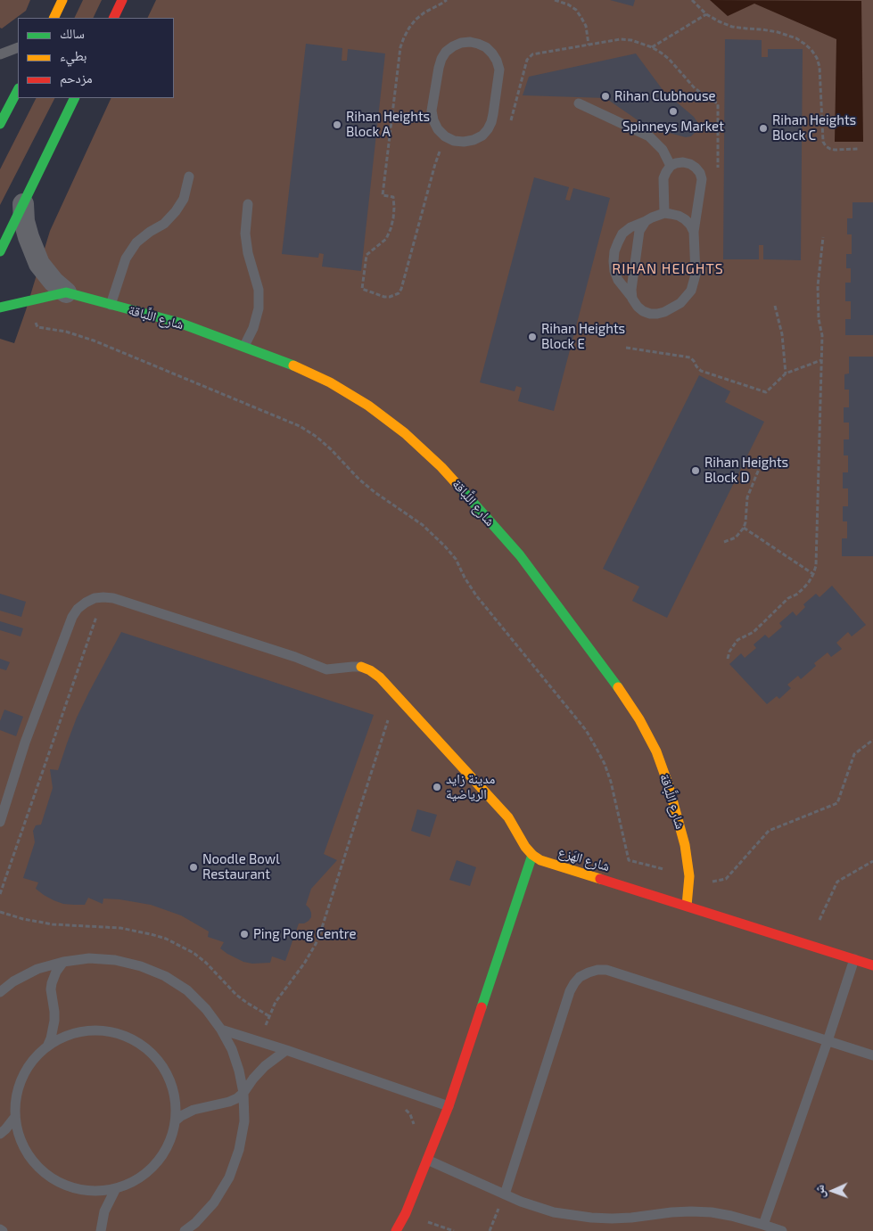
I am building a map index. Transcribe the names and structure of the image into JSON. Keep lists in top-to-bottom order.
{
  "streets": {
    "street": ["شارع اللَّباقة", "شارع الهَزع"]
  },
  "crossings": [
    ["شارع اللَّباقة", "شارع الهَزع"]
  ],
  "districts": ["RIHAN HEIGHTS"],
  "places": [
    "Rihan Clubhouse",
    "Spinneys Market",
    "Rihan Heights Block A",
    "Rihan Heights Block C",
    "Rihan Heights Block E",
    "Rihan Heights Block D",
    "مدينة زايد الرياضية",
    "Noodle Bowl Restaurant",
    "Ping Pong Centre"
  ],
  "legend": ["سالك", "بطيء", "مزدحم"],
  "north": "left"
}
